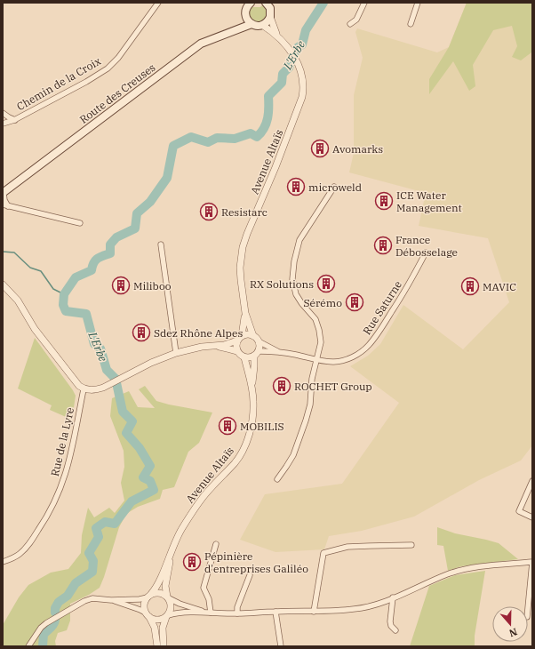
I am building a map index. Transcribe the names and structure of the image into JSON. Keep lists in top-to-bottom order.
{
  "streets": {
    "main road": ["Route des Creuses"],
    "street": [
      "Chemin de la Croix",
      "Avenue Altaïs",
      "Rue Saturne",
      "Rue de la Lyre"
    ]
  },
  "crossings": [
    ["Avenue Altaïs", "Rue Saturne"]
  ],
  "water": ["L'Erbe"],
  "places": {
    "building": [
      "Avomarks",
      "microweld",
      "ICE Water Management",
      "Resistarc",
      "France Débosselage",
      "RX Solutions",
      "Miliboo",
      "MAVIC",
      "Sérémo",
      "Sdez Rhône Alpes",
      "ROCHET Group",
      "MOBILIS",
      "Pépinière d'entreprises Galiléo"
    ]
  },
  "north": "bottom"
}
